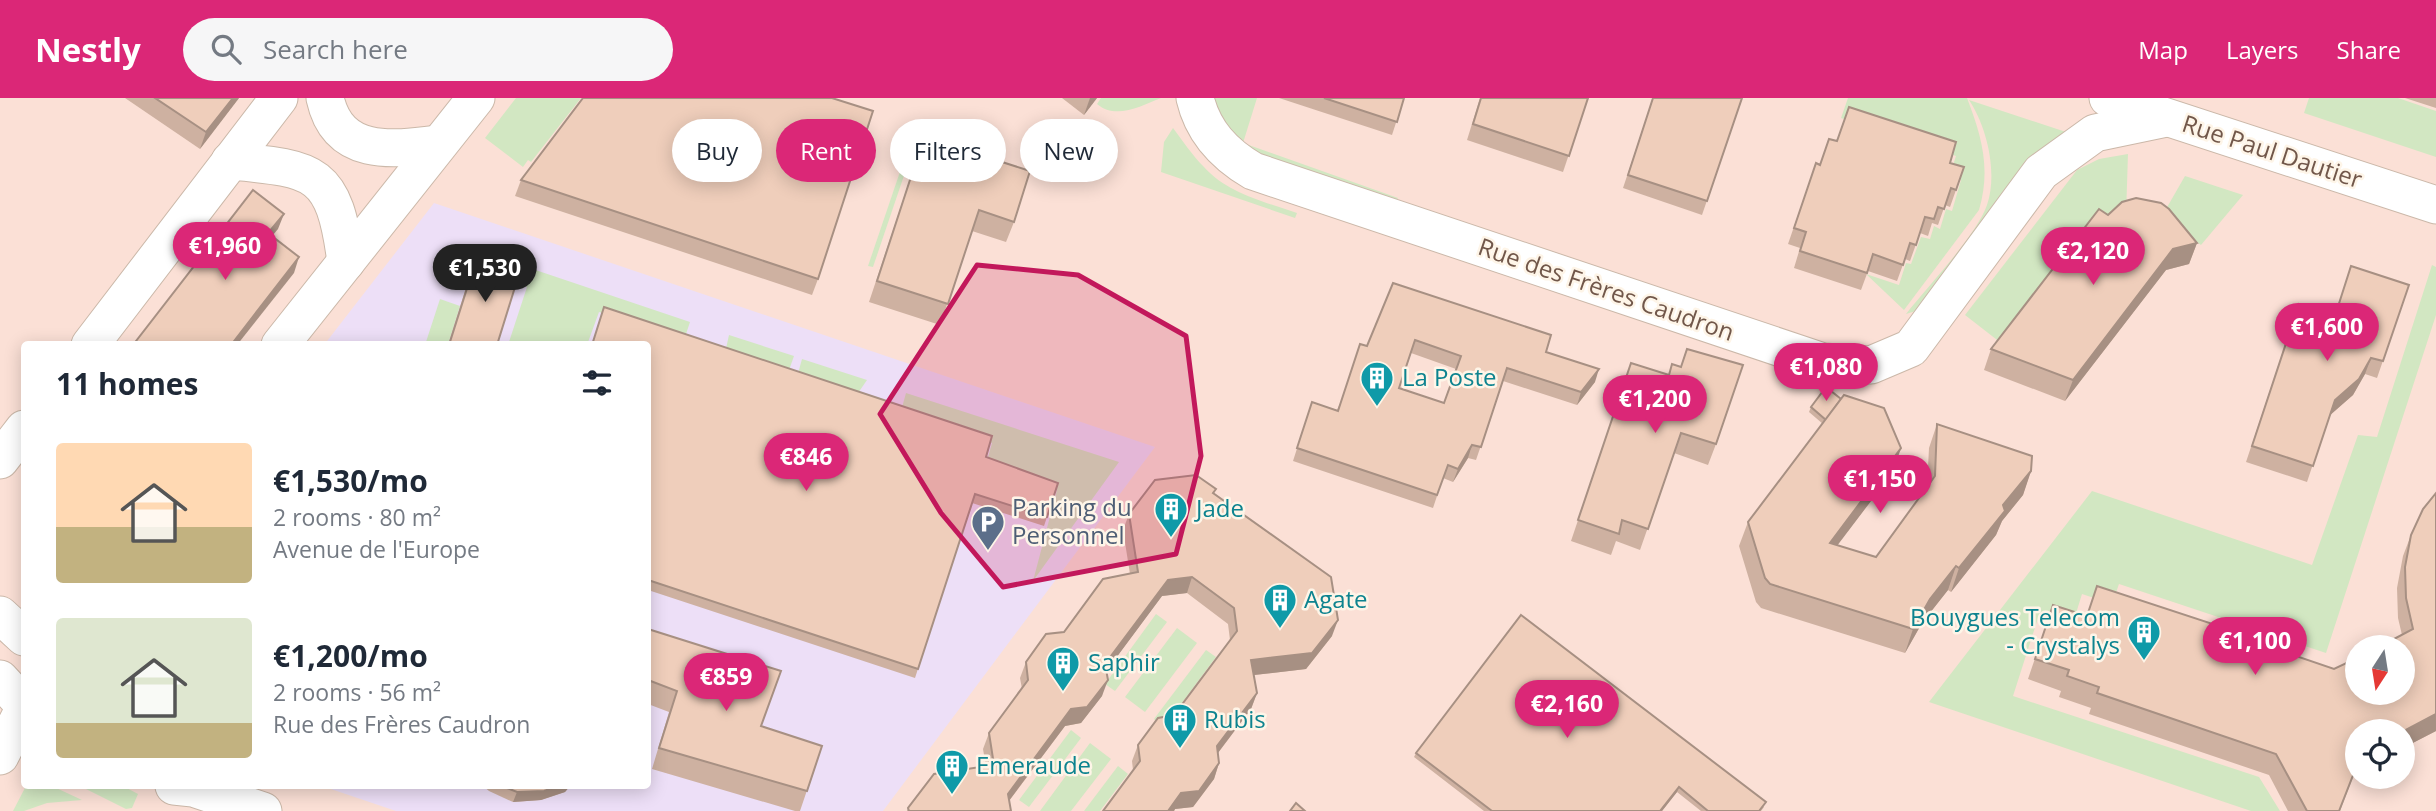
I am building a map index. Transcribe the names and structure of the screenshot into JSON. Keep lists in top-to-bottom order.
{
  "streets": {
    "street": ["Rue Paul Dautier", "Rue des Frères Caudron"]
  },
  "crossings": [
    ["Rue Paul Dautier", "Rue des Frères Caudron"]
  ],
  "places": {
    "building": [
      "La Poste",
      "Jade",
      "Agate",
      "Bouygues Telecom - Crystalys",
      "Saphir",
      "Rubis",
      "Emeraude"
    ],
    "parking": ["Parking du Personnel"]
  },
  "north": "bottom",
  "page": {
    "header": "Nestly",
    "search": "Search here",
    "nav": ["Map", "Layers", "Share"],
    "chip": [
      "Buy",
      "Rent",
      "Filters",
      "New"
    ],
    "price": [
      "€1,960",
      "€2,120",
      "€1,530",
      "€1,600",
      "€1,080",
      "€1,200",
      "€846",
      "€1,150",
      "€1,100",
      "€859",
      "€2,160"
    ],
    "heading": "11 homes",
    "list": [
      {
        "name": "€1,530/mo",
        "note": "2 rooms · 80 m² · Avenue de l'Europe"
      },
      {
        "name": "€1,200/mo",
        "note": "2 rooms · 56 m² · Rue des Frères Caudron"
      }
    ]
  }
}
